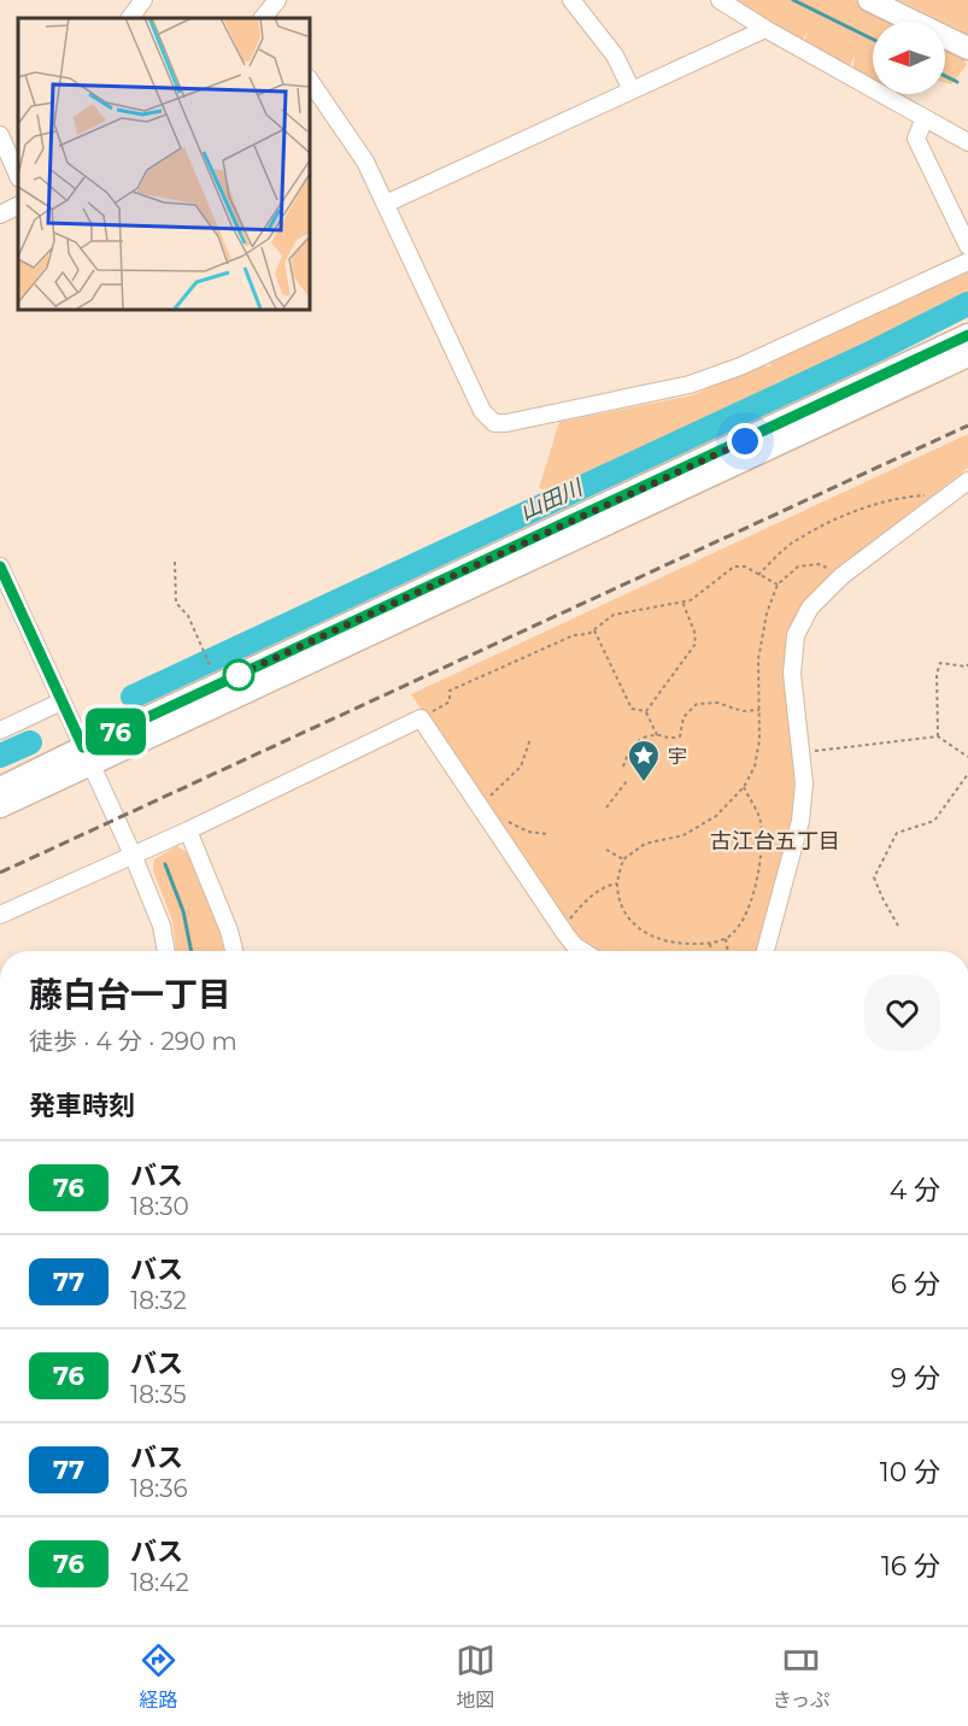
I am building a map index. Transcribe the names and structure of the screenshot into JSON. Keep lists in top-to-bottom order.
{
  "districts": ["古江台五丁目"],
  "water": ["山田川"],
  "places": {
    "place": ["宇"]
  },
  "lines": ["bus line 76"],
  "north": "left",
  "page": {
    "on_map": "76",
    "heading": [
      ["藤白台一丁目", "徒歩 · 4 分 · 290 m"],
      "発車時刻"
    ],
    "list": [
      {
        "mark": "76",
        "name": "バス",
        "note": "18:30",
        "value": "4 分"
      },
      {
        "mark": "77",
        "name": "バス",
        "note": "18:32",
        "value": "6 分"
      },
      {
        "mark": "76",
        "name": "バス",
        "note": "18:35",
        "value": "9 分"
      },
      {
        "mark": "77",
        "name": "バス",
        "note": "18:36",
        "value": "10 分"
      },
      {
        "mark": "76",
        "name": "バス",
        "note": "18:42",
        "value": "16 分"
      }
    ],
    "tabs": ["経路", "地図", "きっぷ"]
  }
}
